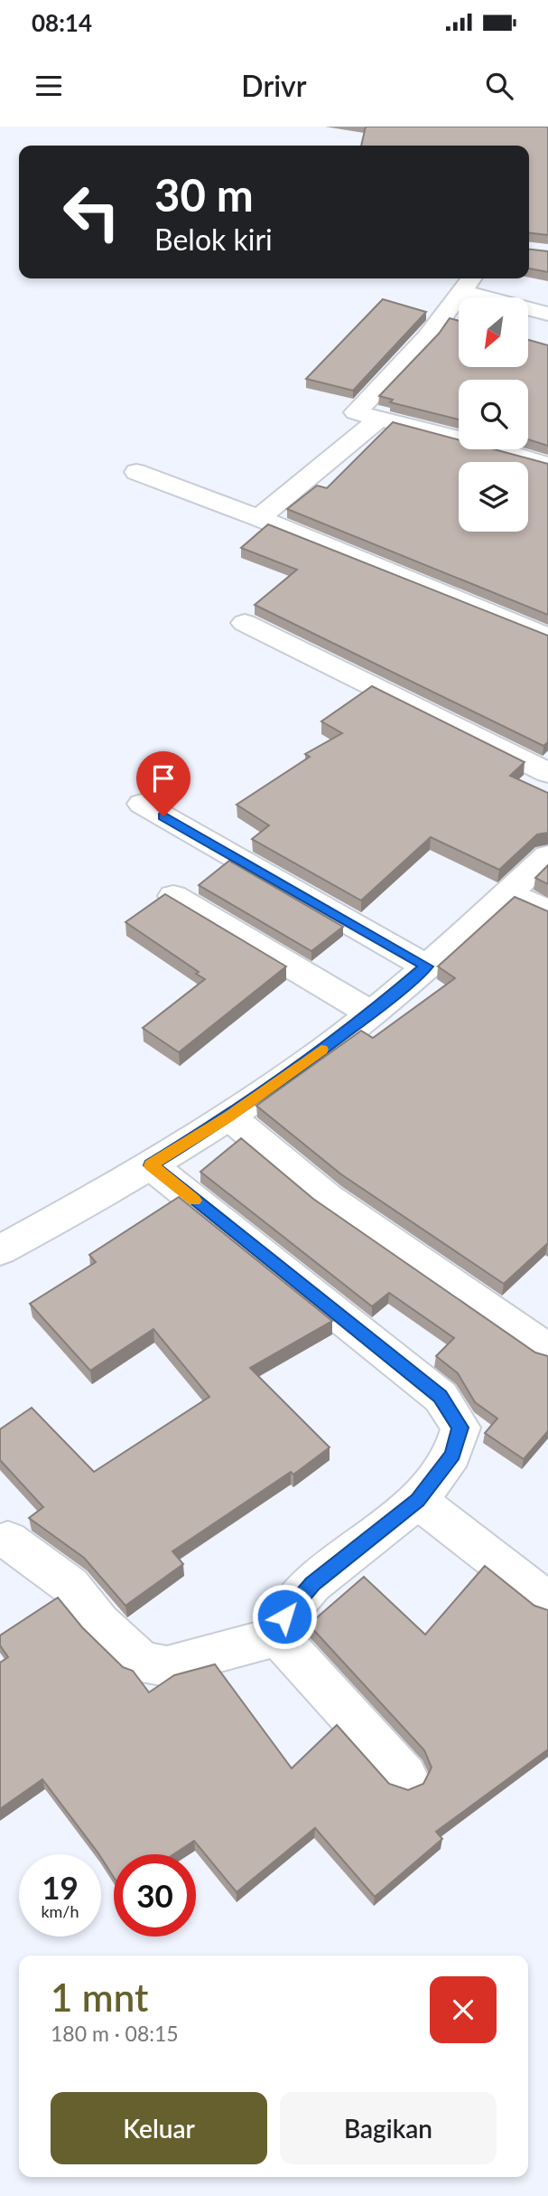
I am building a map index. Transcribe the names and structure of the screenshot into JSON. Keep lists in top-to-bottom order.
{
  "north": "bottom left",
  "page": {
    "status": "08:14",
    "header": "Drivr",
    "turn": ["30 m", "Belok kiri"],
    "speed": "19 km/h",
    "limit": "30",
    "heading": ["1 mnt", "180 m · 08:15"],
    "buttons": ["Keluar", "Bagikan"]
  }
}
